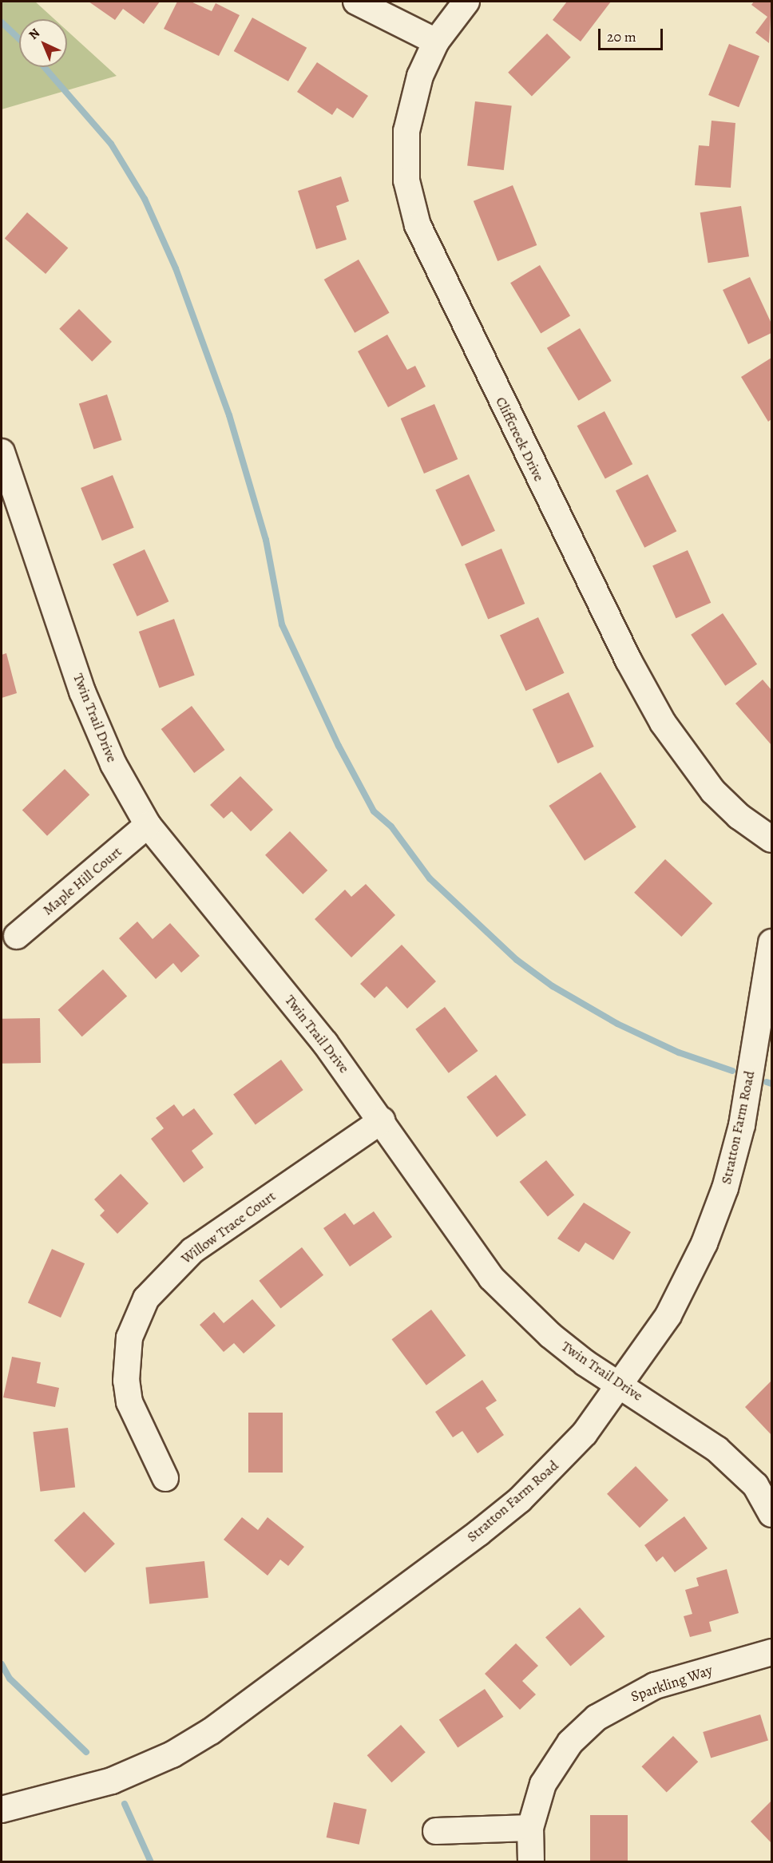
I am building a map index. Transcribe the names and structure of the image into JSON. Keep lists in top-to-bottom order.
{
  "streets": {
    "street": [
      "Cliffcreek Drive",
      "Twin Trail Drive",
      "Maple Hill Court",
      "Stratton Farm Road",
      "Willow Trace Court",
      "Sparkling Way"
    ]
  },
  "crossings": [
    ["Twin Trail Drive", "Maple Hill Court"],
    ["Twin Trail Drive", "Stratton Farm Road"],
    ["Twin Trail Drive", "Willow Trace Court"]
  ],
  "scale_bar": "20 m",
  "north": "top left"
}
